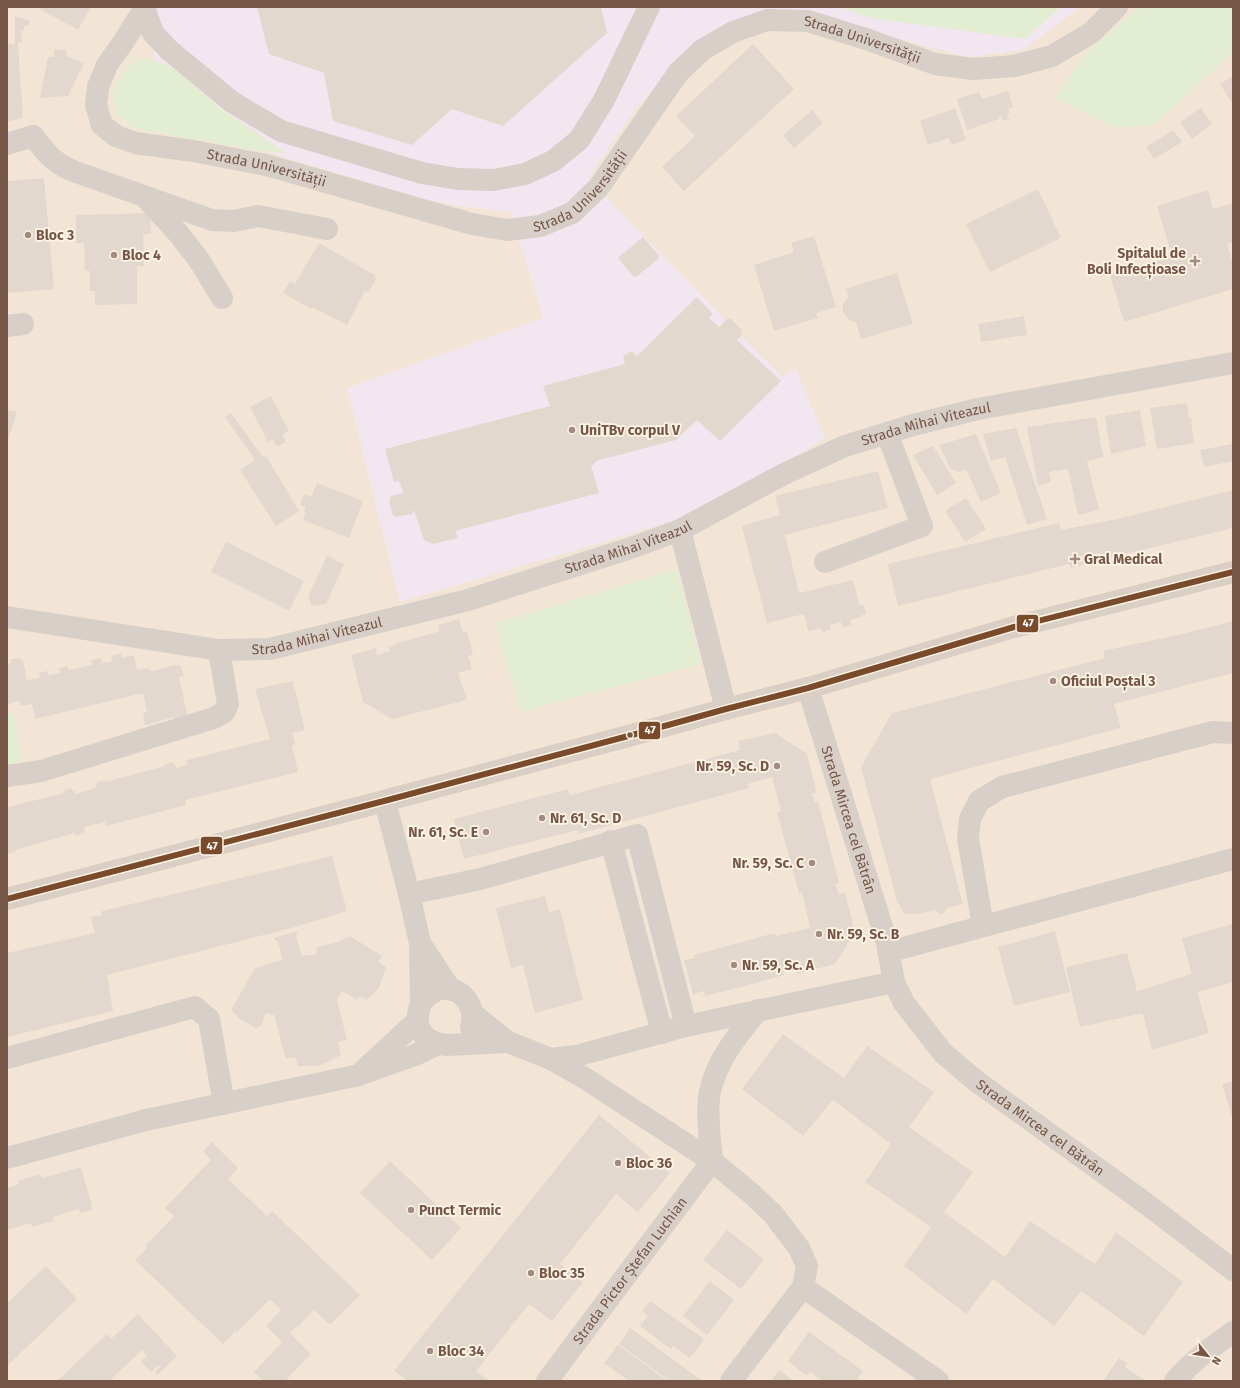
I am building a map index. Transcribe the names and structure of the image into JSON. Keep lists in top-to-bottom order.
{
  "streets": {
    "street": [
      "Strada Universității",
      "Strada Mihai Viteazul",
      "Strada Mircea cel Bătrân",
      "Strada Pictor Ștefan Luchian"
    ]
  },
  "places": {
    "other": [
      "Bloc 3",
      "Bloc 4",
      "UniTBv corpul V",
      "Oficiul Poștal 3",
      "Nr. 59, Sc. D",
      "Nr. 61, Sc. D",
      "Nr. 61, Sc. E",
      "Nr. 59, Sc. C",
      "Nr. 59, Sc. B",
      "Nr. 59, Sc. A",
      "Bloc 36",
      "Punct Termic",
      "Bloc 35",
      "Bloc 34"
    ],
    "health": ["Spitalul de Boli Infecțioase", "Gral Medical"]
  },
  "lines": ["transit line 47"],
  "north": "bottom right"
}
